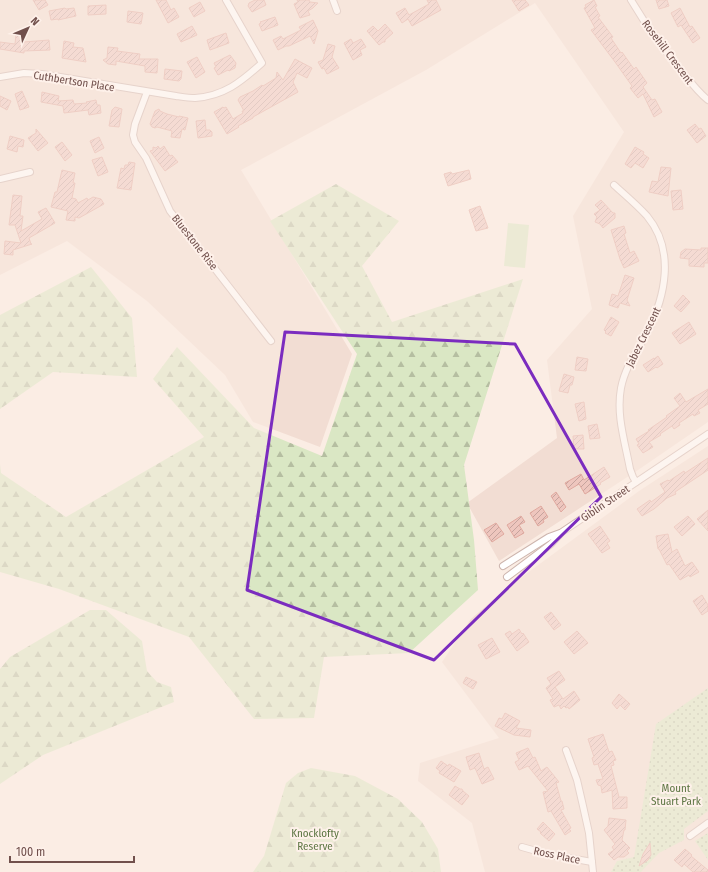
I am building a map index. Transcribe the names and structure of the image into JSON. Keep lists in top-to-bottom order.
{
  "streets": {
    "street": [
      "Rosehill Crescent",
      "Cuthbertson Place",
      "Bluestone Rise",
      "Jabez Crescent",
      "Giblin Street",
      "Ross Place"
    ]
  },
  "crossings": [
    ["Cuthbertson Place", "Bluestone Rise"],
    ["Jabez Crescent", "Giblin Street"]
  ],
  "parks": ["Mount Stuart Park", "Knocklofty Reserve"],
  "scale_bar": "100 m",
  "north": "top right"
}
